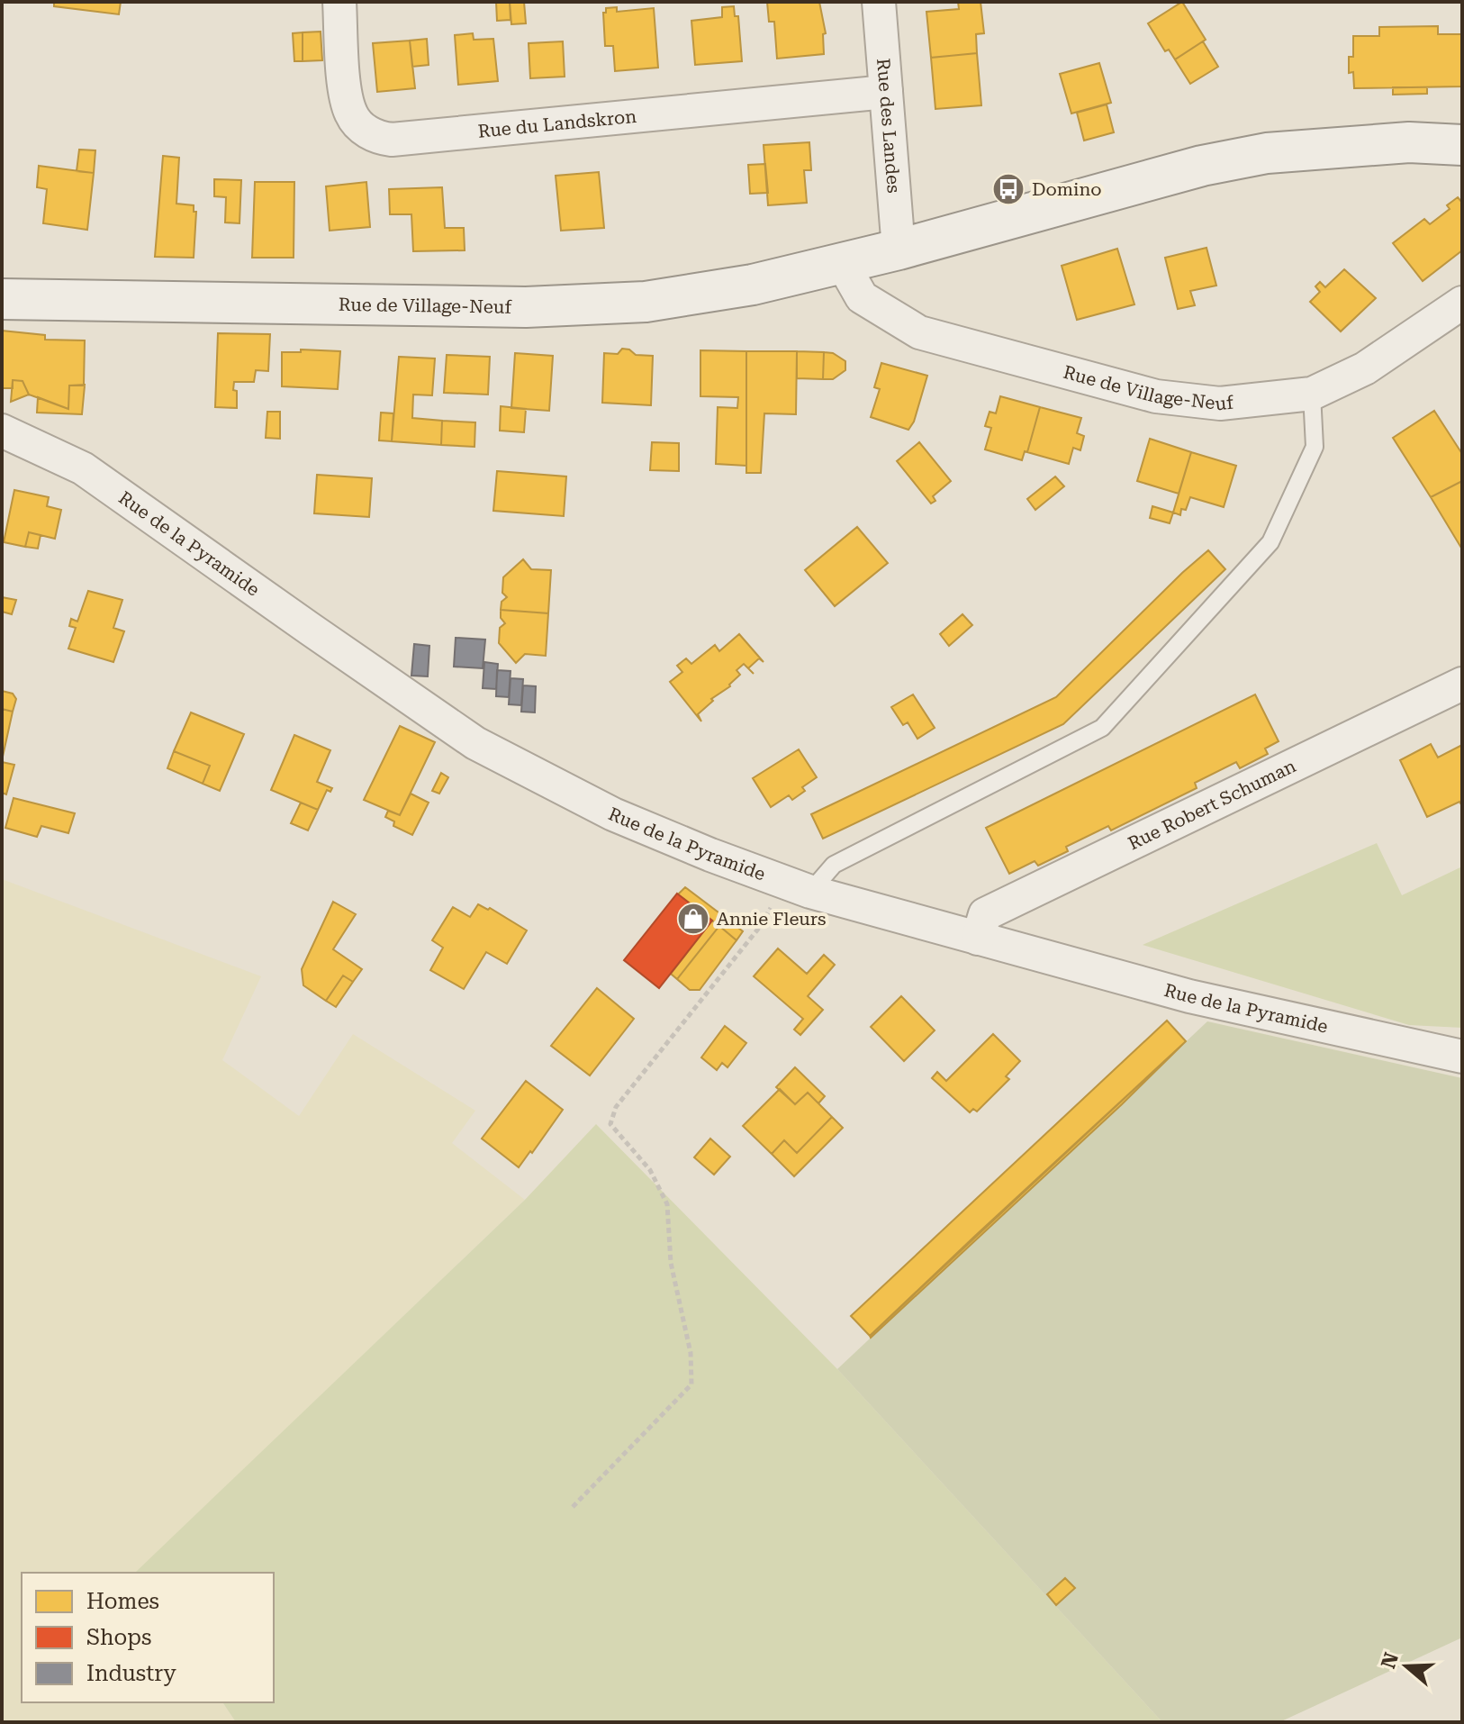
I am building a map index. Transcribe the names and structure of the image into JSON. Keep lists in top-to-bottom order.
{
  "streets": {
    "street": [
      "Rue du Landskron",
      "Rue des Landes",
      "Rue de Village-Neuf",
      "Rue de la Pyramide",
      "Rue Robert Schuman"
    ]
  },
  "crossings": [
    ["Rue du Landskron", "Rue des Landes"],
    ["Rue des Landes", "Rue de Village-Neuf"],
    ["Rue de la Pyramide", "Rue Robert Schuman"]
  ],
  "places": {
    "bus stop": ["Domino"],
    "shop": ["Annie Fleurs"]
  },
  "legend": ["Homes", "Shops", "Industry"],
  "north": "left"
}
